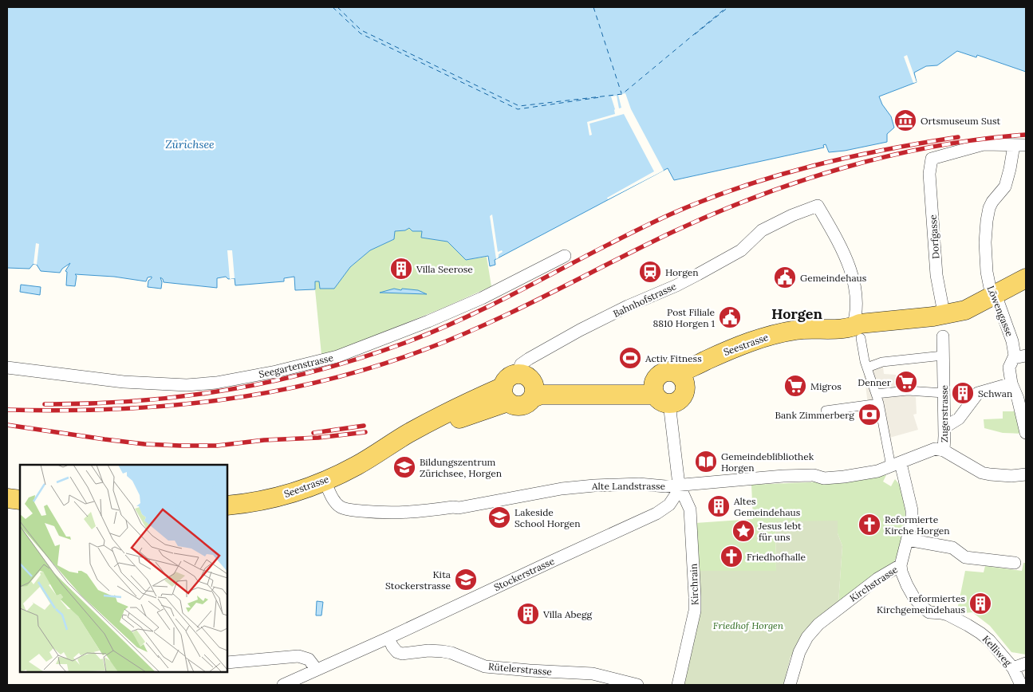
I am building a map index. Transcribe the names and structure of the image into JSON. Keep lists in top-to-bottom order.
{
  "streets": {
    "main road": ["Seestrasse"],
    "street": [
      "Dorfgasse",
      "Bahnhofstrasse",
      "Löwengasse",
      "Seegartenstrasse",
      "Zugerstrasse",
      "Alte Landstrasse",
      "Stockerstrasse",
      "Kirchstrasse",
      "Kirchrain",
      "Kelliweg",
      "Rütelerstrasse"
    ]
  },
  "crossings": [
    ["Dorfgasse", "Löwengasse"],
    ["Dorfgasse", "Seestrasse"],
    ["Bahnhofstrasse", "Seestrasse"],
    ["Löwengasse", "Seestrasse"],
    ["Seestrasse", "Alte Landstrasse"],
    ["Zugerstrasse", "Alte Landstrasse"],
    ["Alte Landstrasse", "Stockerstrasse"],
    ["Alte Landstrasse", "Kirchstrasse"],
    ["Alte Landstrasse", "Kirchrain"],
    ["Stockerstrasse", "Kirchrain"],
    ["Stockerstrasse", "Rütelerstrasse"],
    ["Kirchstrasse", "Kelliweg"]
  ],
  "districts": ["Horgen"],
  "water": ["Zürichsee"],
  "parks": ["Friedhof Horgen"],
  "places": {
    "museum": ["Ortsmuseum Sust"],
    "building": [
      "Villa Seerose",
      "Schwan",
      "Altes Gemeindehaus",
      "reformiertes Kirchgemeindehaus",
      "Villa Abegg"
    ],
    "station": ["Horgen"],
    "public building": ["Gemeindehaus", "Post Filiale 8810 Horgen 1"],
    "sports": ["Activ Fitness"],
    "supermarket": ["Denner", "Migros"],
    "bank": ["Bank Zimmerberg"],
    "library": ["Gemeindeblibliothek Horgen"],
    "school or university": ["Bildungszentrum Zürichsee, Horgen", "Lakeside School Horgen", "Kita Stockerstrasse"],
    "church": ["Reformierte Kirche Horgen", "Friedhofhalle"],
    "place": ["Jesus lebt für uns"]
  }
}
